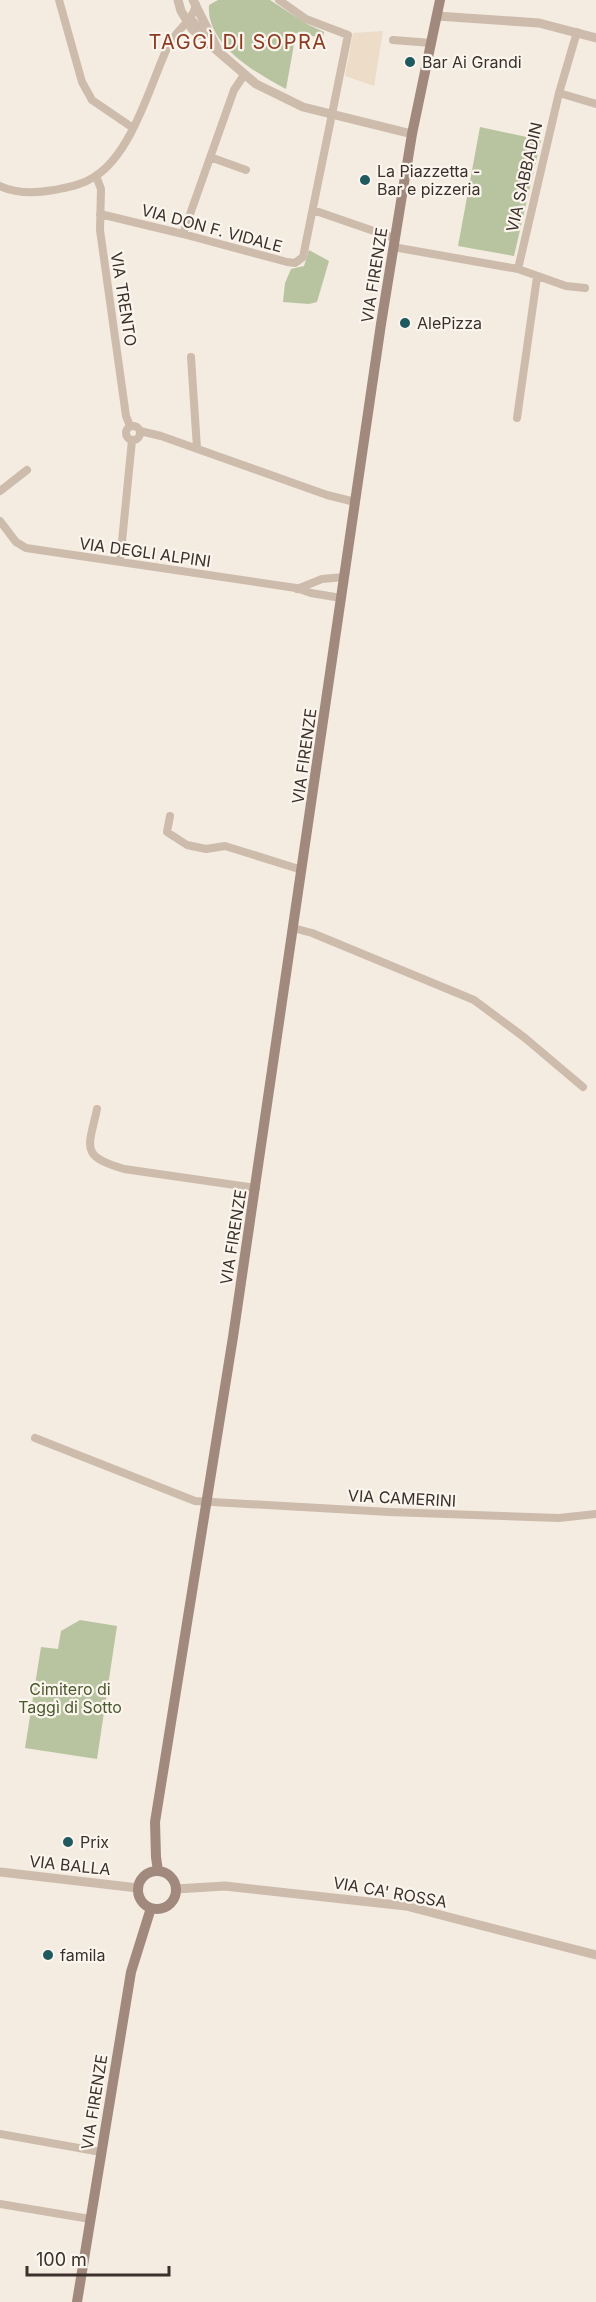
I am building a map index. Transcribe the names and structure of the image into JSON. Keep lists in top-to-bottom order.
{
  "streets": {
    "main road": ["VIA FIRENZE"],
    "street": [
      "VIA SABBADIN",
      "VIA DON F. VIDALE",
      "VIA TRENTO",
      "VIA DEGLI ALPINI",
      "VIA CAMERINI",
      "VIA BALLA",
      "VIA CA' ROSSA"
    ]
  },
  "crossings": [
    ["VIA DON F. VIDALE", "VIA TRENTO"],
    ["VIA FIRENZE", "VIA DEGLI ALPINI"],
    ["VIA FIRENZE", "VIA CAMERINI"],
    ["VIA FIRENZE", "VIA BALLA"],
    ["VIA FIRENZE", "VIA CA' ROSSA"],
    ["VIA TRENTO", "VIA DEGLI ALPINI"],
    ["VIA BALLA", "VIA CA' ROSSA"]
  ],
  "districts": ["TAGGÌ DI SOPRA"],
  "parks": ["Cimitero di Taggì di Sotto"],
  "places": [
    "Bar Ai Grandi",
    "La Piazzetta - Bar e pizzeria",
    "AlePizza",
    "Prix",
    "famila"
  ],
  "scale_bar": "100 m"
}
